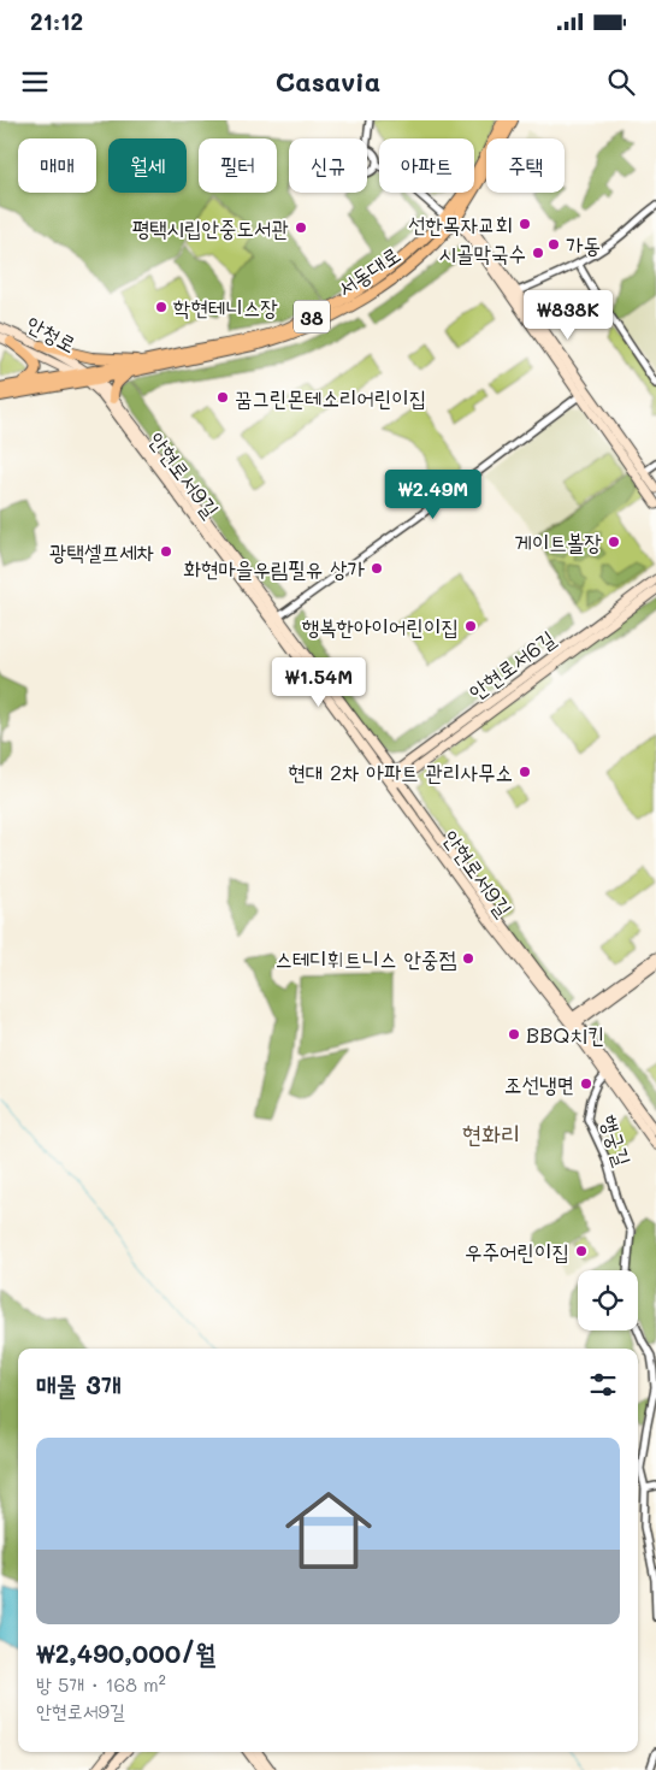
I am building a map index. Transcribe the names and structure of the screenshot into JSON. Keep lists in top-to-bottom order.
{
  "streets": {
    "main road": ["서동대로", "38"],
    "street": [
      "안청로",
      "안현로서9길",
      "안현로서6길",
      "행궁길"
    ]
  },
  "crossings": [
    ["서동대로", "안청로"],
    ["서동대로", "안현로서9길"],
    ["안청로", "안현로서9길"],
    ["안현로서9길", "안현로서6길"],
    ["안현로서9길", "행궁길"]
  ],
  "districts": ["현화리"],
  "places": [
    "선한목자교회",
    "평택시립안중도서관",
    "가동",
    "시골막국수",
    "학현테니스장",
    "꿈그린몬테소리어린이집",
    "게이트볼장",
    "광택셀프세차",
    "화현마을우림필유 상가",
    "행복한아이어린이집",
    "현대 2차 아파트 관리사무소",
    "스테디휘트니스 안중점",
    "BBQ치킨",
    "조선냉면",
    "우주어린이집"
  ],
  "page": {
    "status": "21:12",
    "header": "Casavia",
    "chip": [
      "매매",
      "월세",
      "필터",
      "신규",
      "아파트",
      "주택"
    ],
    "price": ["₩838K", "₩2.49M", "₩1.54M"],
    "heading": "매물 3개",
    "list": [
      {
        "name": "₩2,490,000/월",
        "note": "방 5개 · 168 m² · 안현로서9길"
      }
    ]
  }
}
